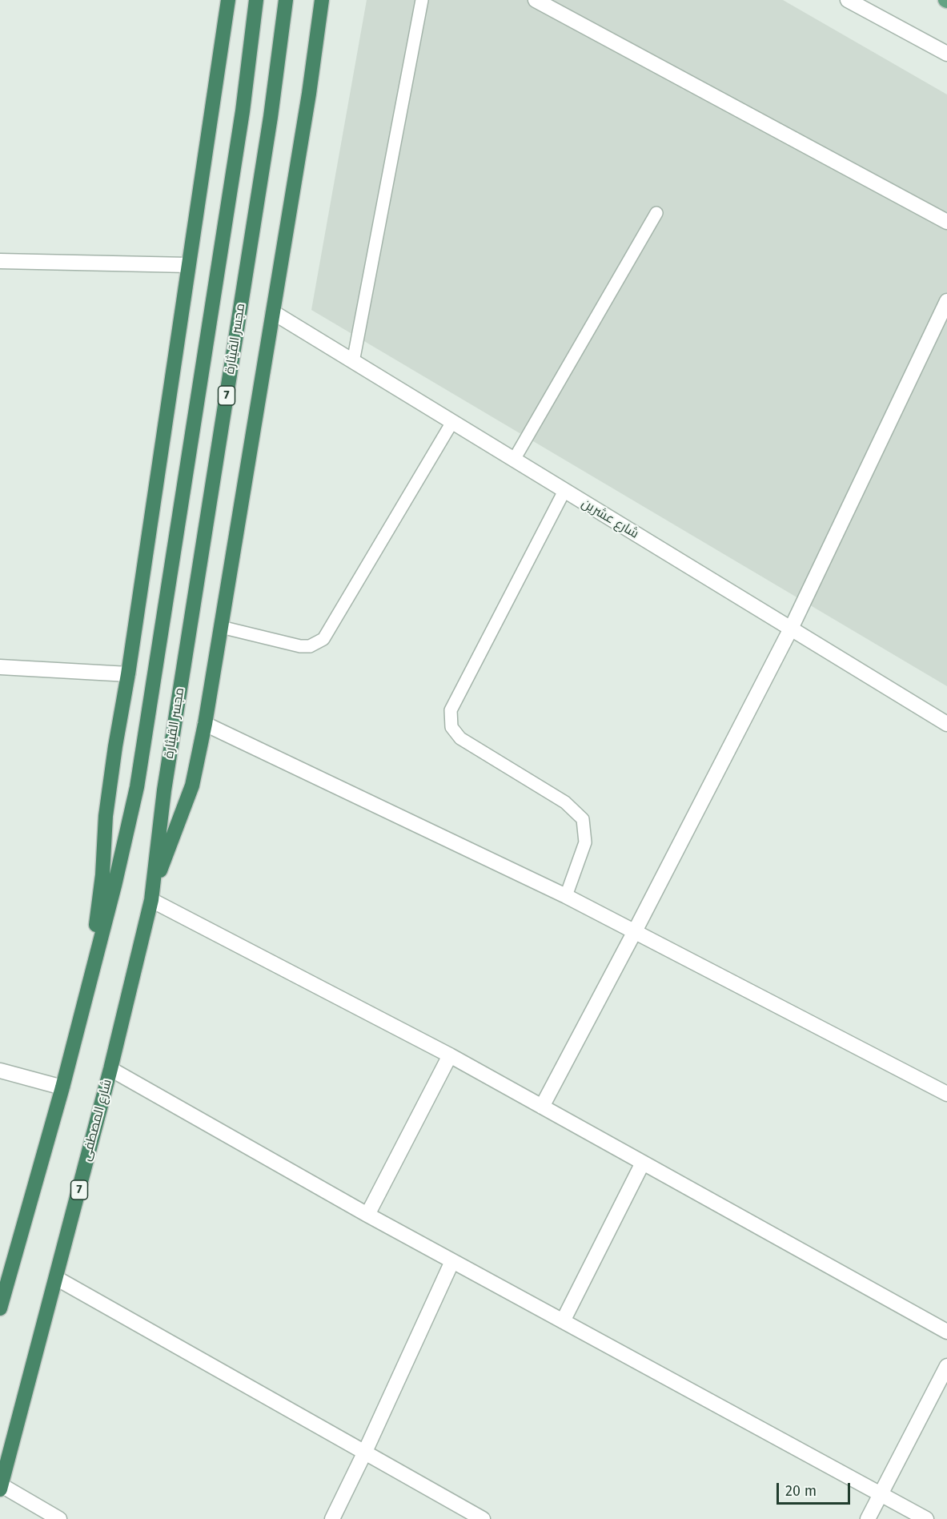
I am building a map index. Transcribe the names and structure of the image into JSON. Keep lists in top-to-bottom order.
{
  "streets": {
    "highway": ["مجسر القيثارة", "7", "شارع المصطفى"],
    "street": ["شارع عشرين"]
  },
  "crossings": [
    ["مجسر القيثارة", "7"],
    ["مجسر القيثارة", "شارع المصطفى"]
  ],
  "scale_bar": "20 m"
}
